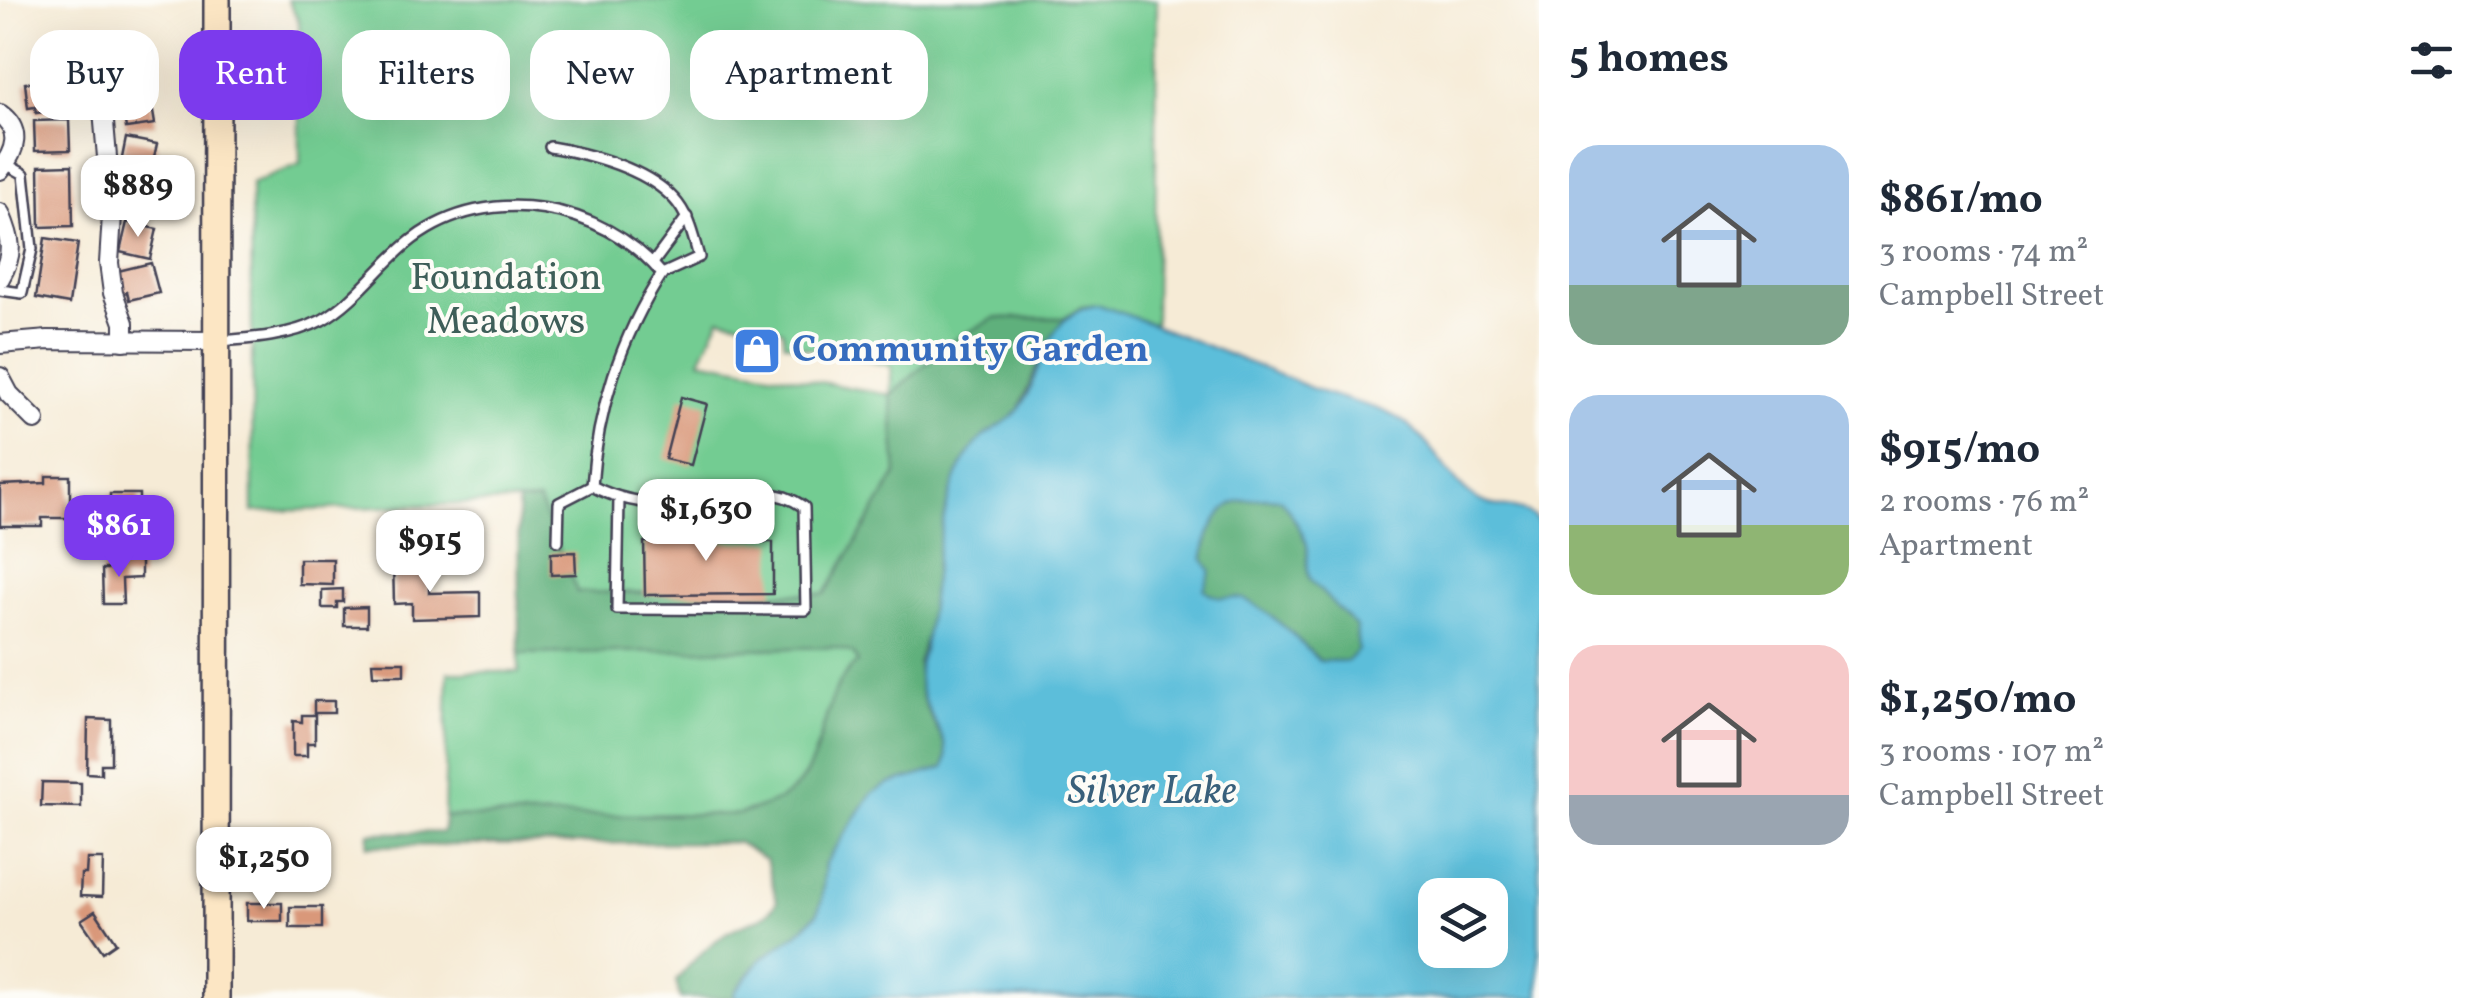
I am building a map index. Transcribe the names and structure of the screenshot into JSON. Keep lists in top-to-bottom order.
{
  "water": ["Silver Lake"],
  "parks": ["Foundation Meadows"],
  "places": {
    "shop": ["Community Garden"]
  },
  "page": {
    "heading": "5 homes",
    "chip": [
      "Buy",
      "Rent",
      "Filters",
      "New",
      "Apartment"
    ],
    "list": [
      {
        "name": "$861/mo",
        "note": "3 rooms · 74 m² · Campbell Street"
      },
      {
        "name": "$915/mo",
        "note": "2 rooms · 76 m² · Apartment"
      },
      {
        "name": "$1,250/mo",
        "note": "3 rooms · 107 m² · Campbell Street"
      }
    ],
    "price": [
      "$889",
      "$1,630",
      "$861",
      "$915",
      "$1,250"
    ]
  }
}
